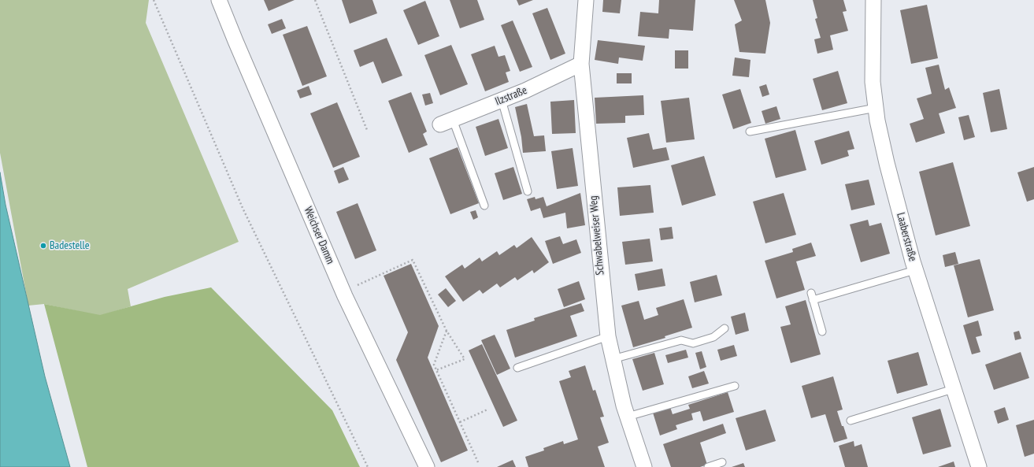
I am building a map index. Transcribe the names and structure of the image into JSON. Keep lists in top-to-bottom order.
{
  "streets": {
    "street": [
      "Ilzstraße",
      "Weichser Damm",
      "Schwabelweiser Weg",
      "Laaberstraße"
    ]
  },
  "crossings": [
    ["Ilzstraße", "Schwabelweiser Weg"]
  ],
  "places": ["Badestelle"]
}
